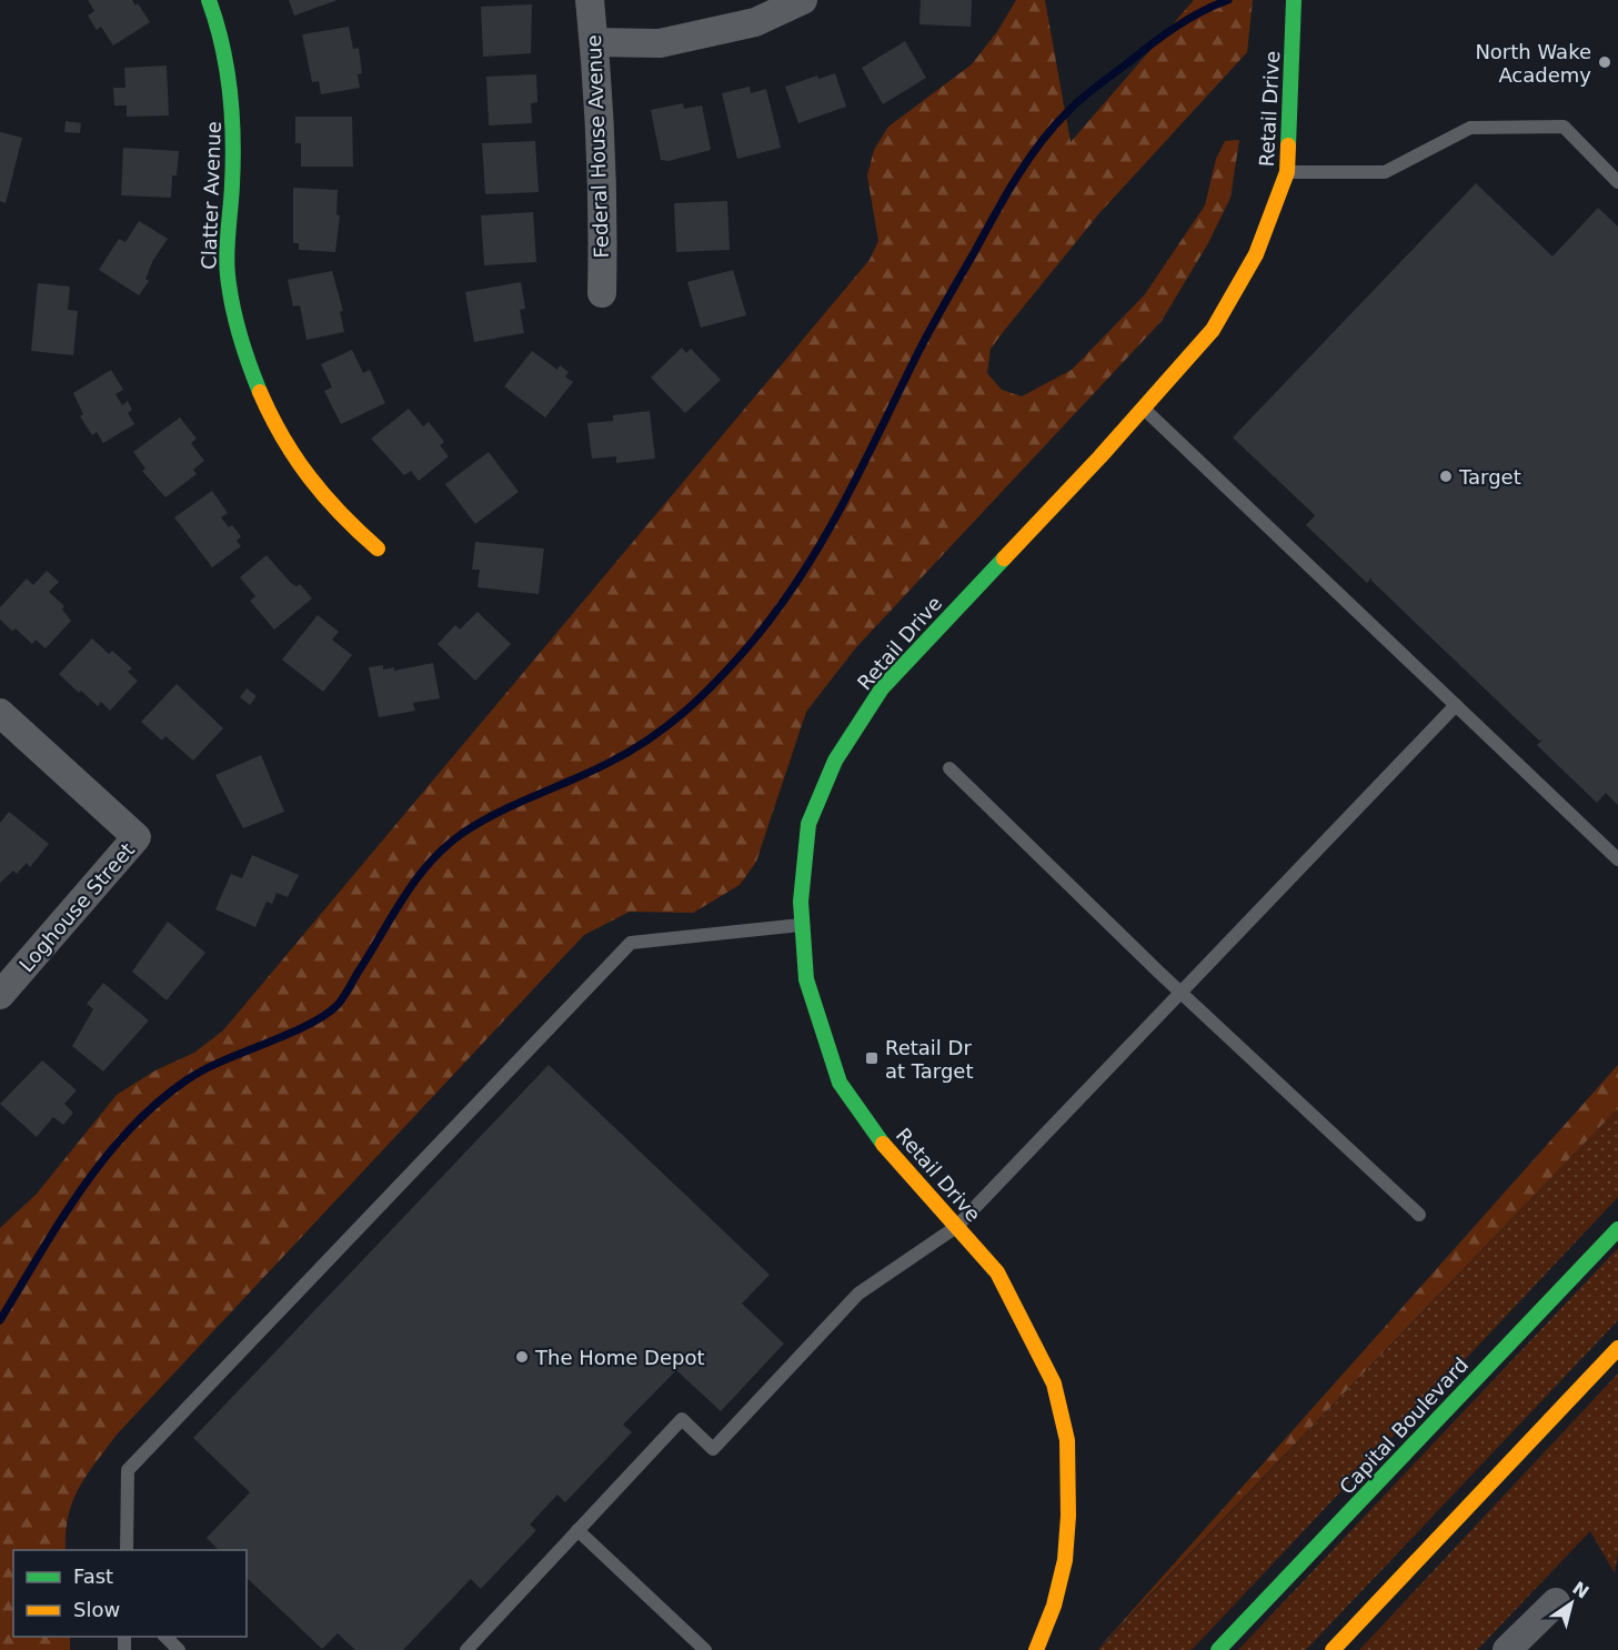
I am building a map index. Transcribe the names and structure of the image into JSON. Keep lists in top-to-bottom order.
{
  "streets": {
    "main road": ["Retail Drive", "Clatter Avenue", "Capital Boulevard"],
    "street": ["Federal House Avenue", "Loghouse Street"]
  },
  "places": {
    "other": ["North Wake Academy", "Target", "The Home Depot"],
    "transit": ["Retail Dr at Target"]
  },
  "legend": ["Fast", "Slow"],
  "north": "top right"
}
